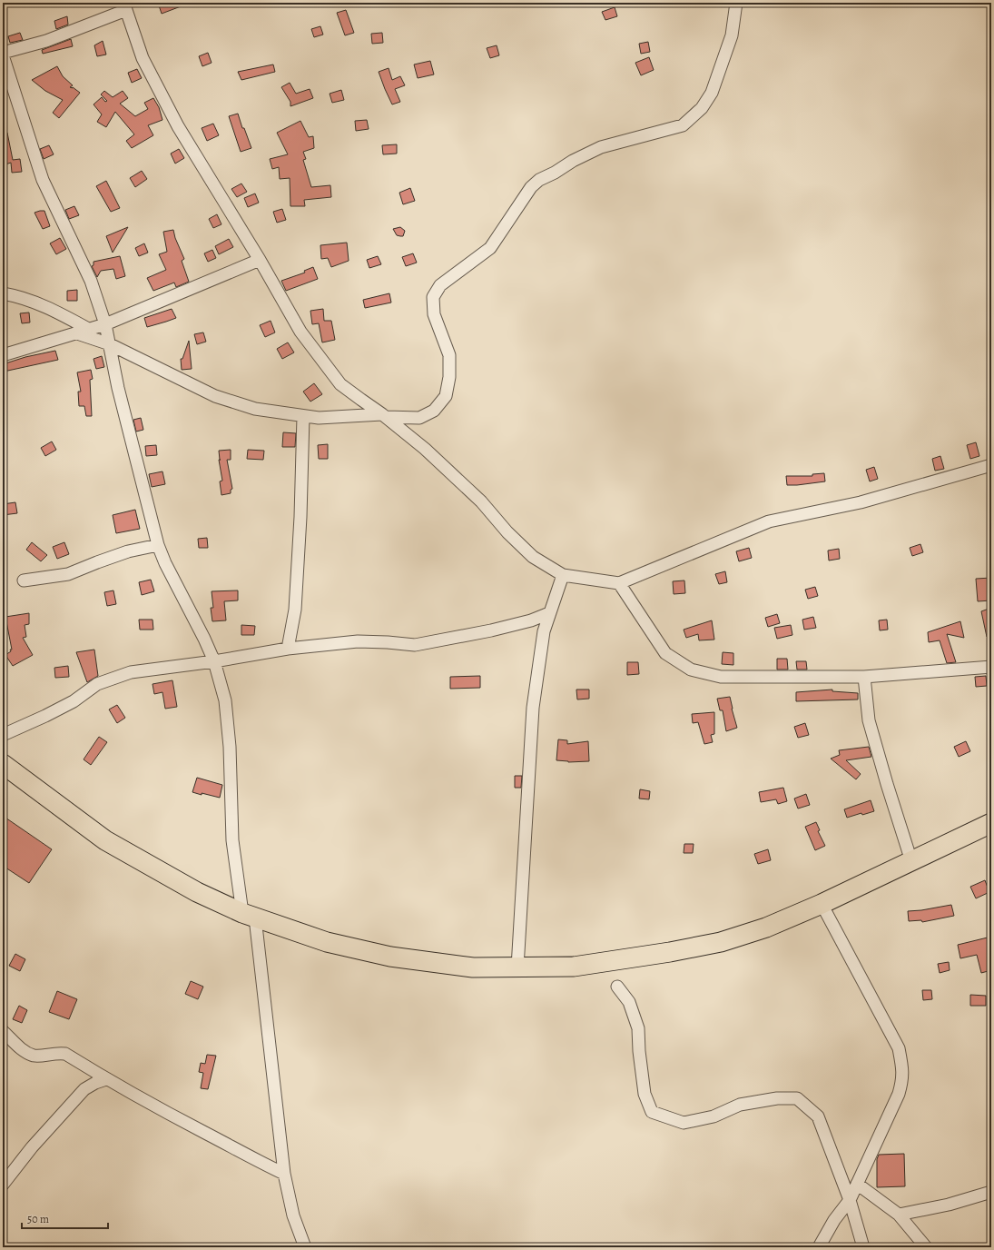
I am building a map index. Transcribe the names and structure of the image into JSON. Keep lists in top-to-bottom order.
{
  "scale_bar": "50 m"
}
